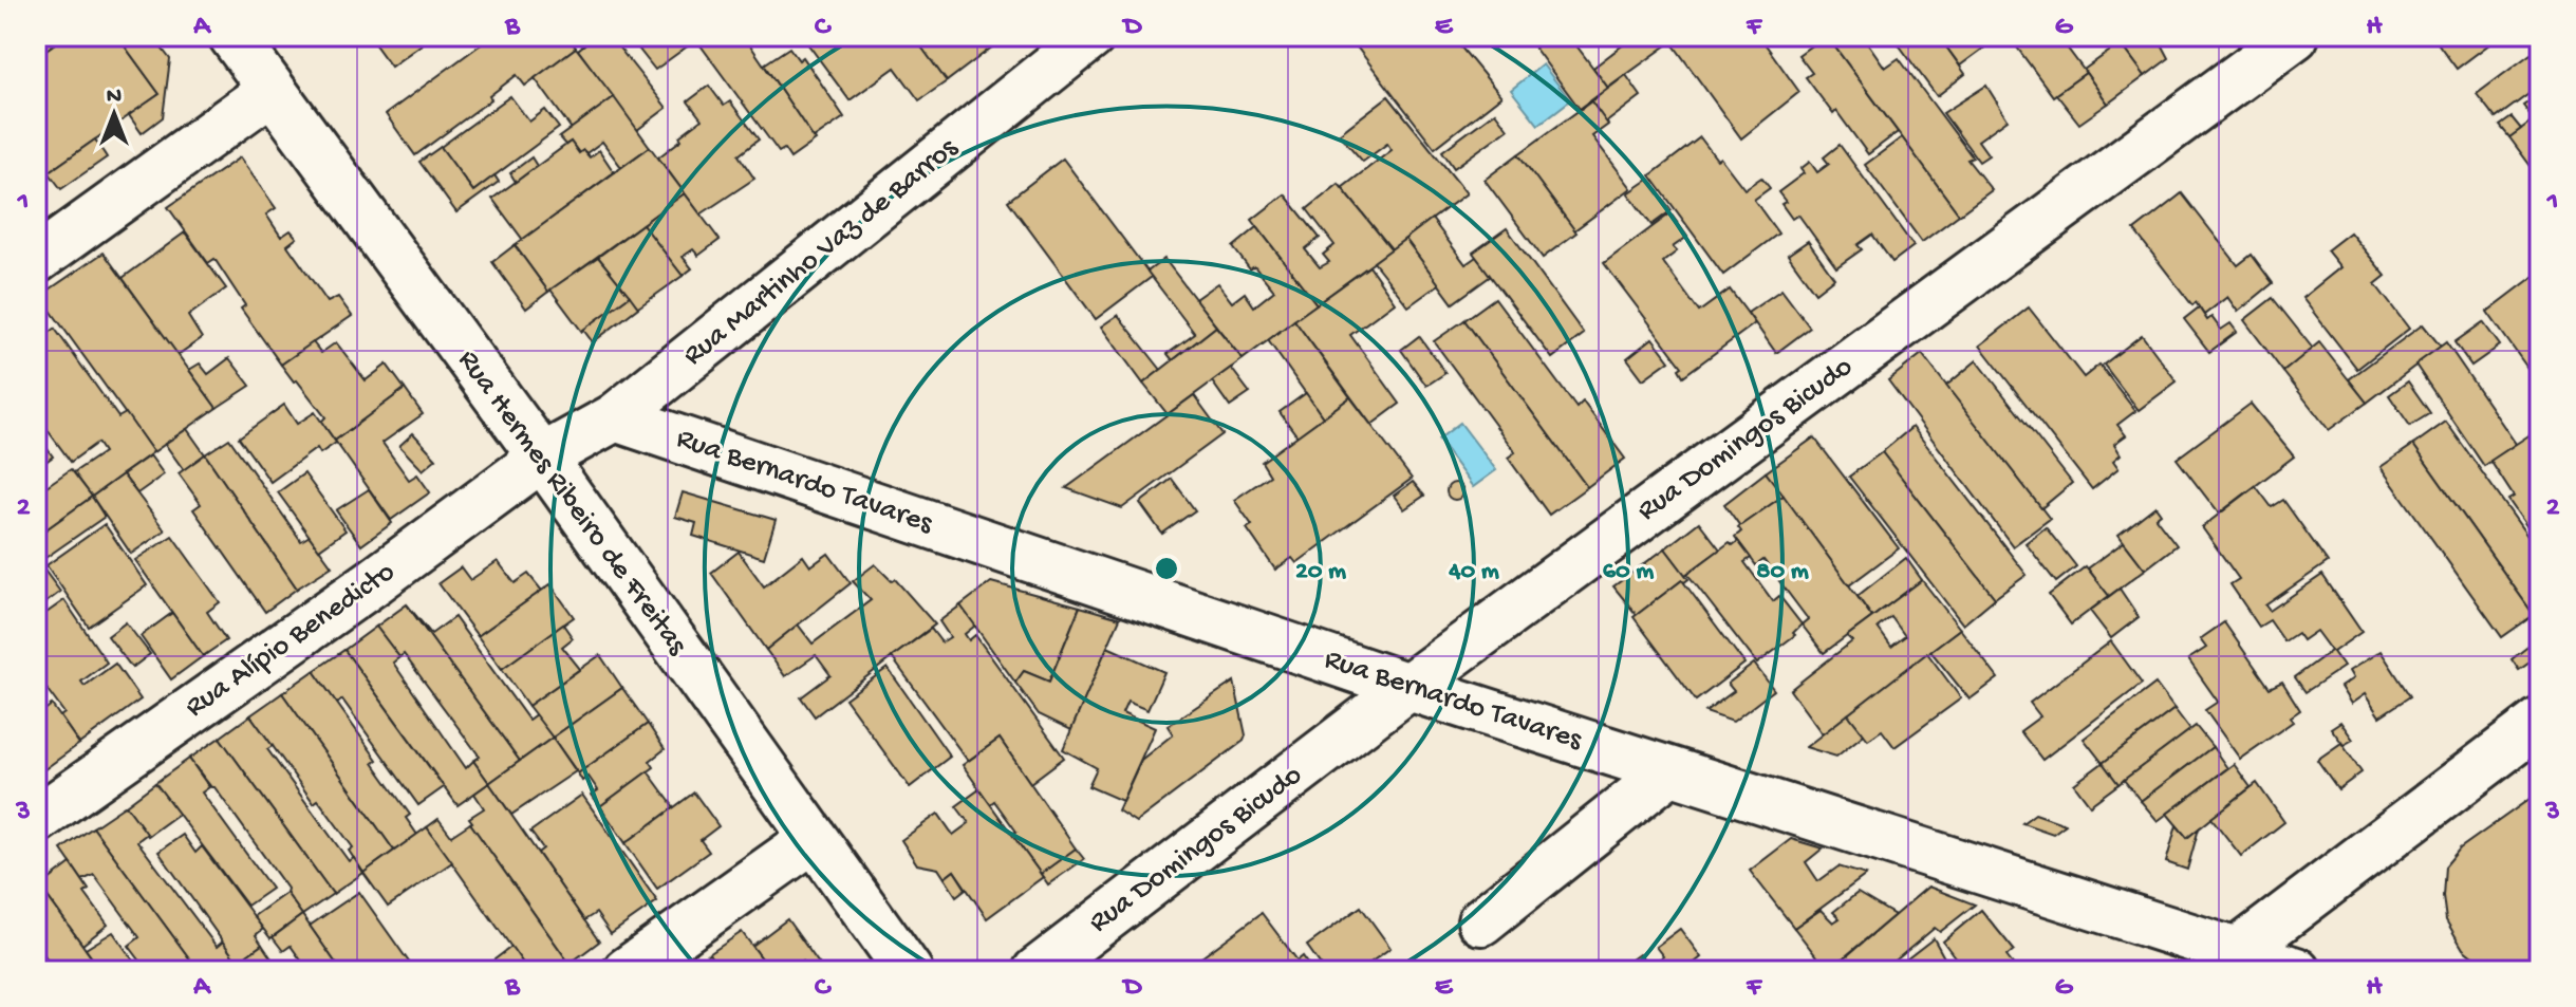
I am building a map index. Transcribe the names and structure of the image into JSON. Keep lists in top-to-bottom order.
{
  "streets": {
    "street": [
      "Rua Martinho Vaz de Barros",
      "Rua Domingos Bicudo",
      "Rua Bernardo Tavares",
      "Rua Hermes Ribeiro de Freitas",
      "Rua Alípio Benedicto"
    ]
  },
  "crossings": [
    ["Rua Martinho Vaz de Barros", "Rua Bernardo Tavares"],
    ["Rua Martinho Vaz de Barros", "Rua Hermes Ribeiro de Freitas"],
    ["Rua Martinho Vaz de Barros", "Rua Alípio Benedicto"],
    ["Rua Domingos Bicudo", "Rua Bernardo Tavares"],
    ["Rua Hermes Ribeiro de Freitas", "Rua Alípio Benedicto"]
  ],
  "north": "top",
  "grid": {
    "columns": [
      "A",
      "B",
      "C",
      "D",
      "E",
      "F",
      "G",
      "H"
    ],
    "rows": ["1", "2", "3"]
  },
  "rings": [
    "20 m",
    "40 m",
    "60 m",
    "80 m"
  ]
}
